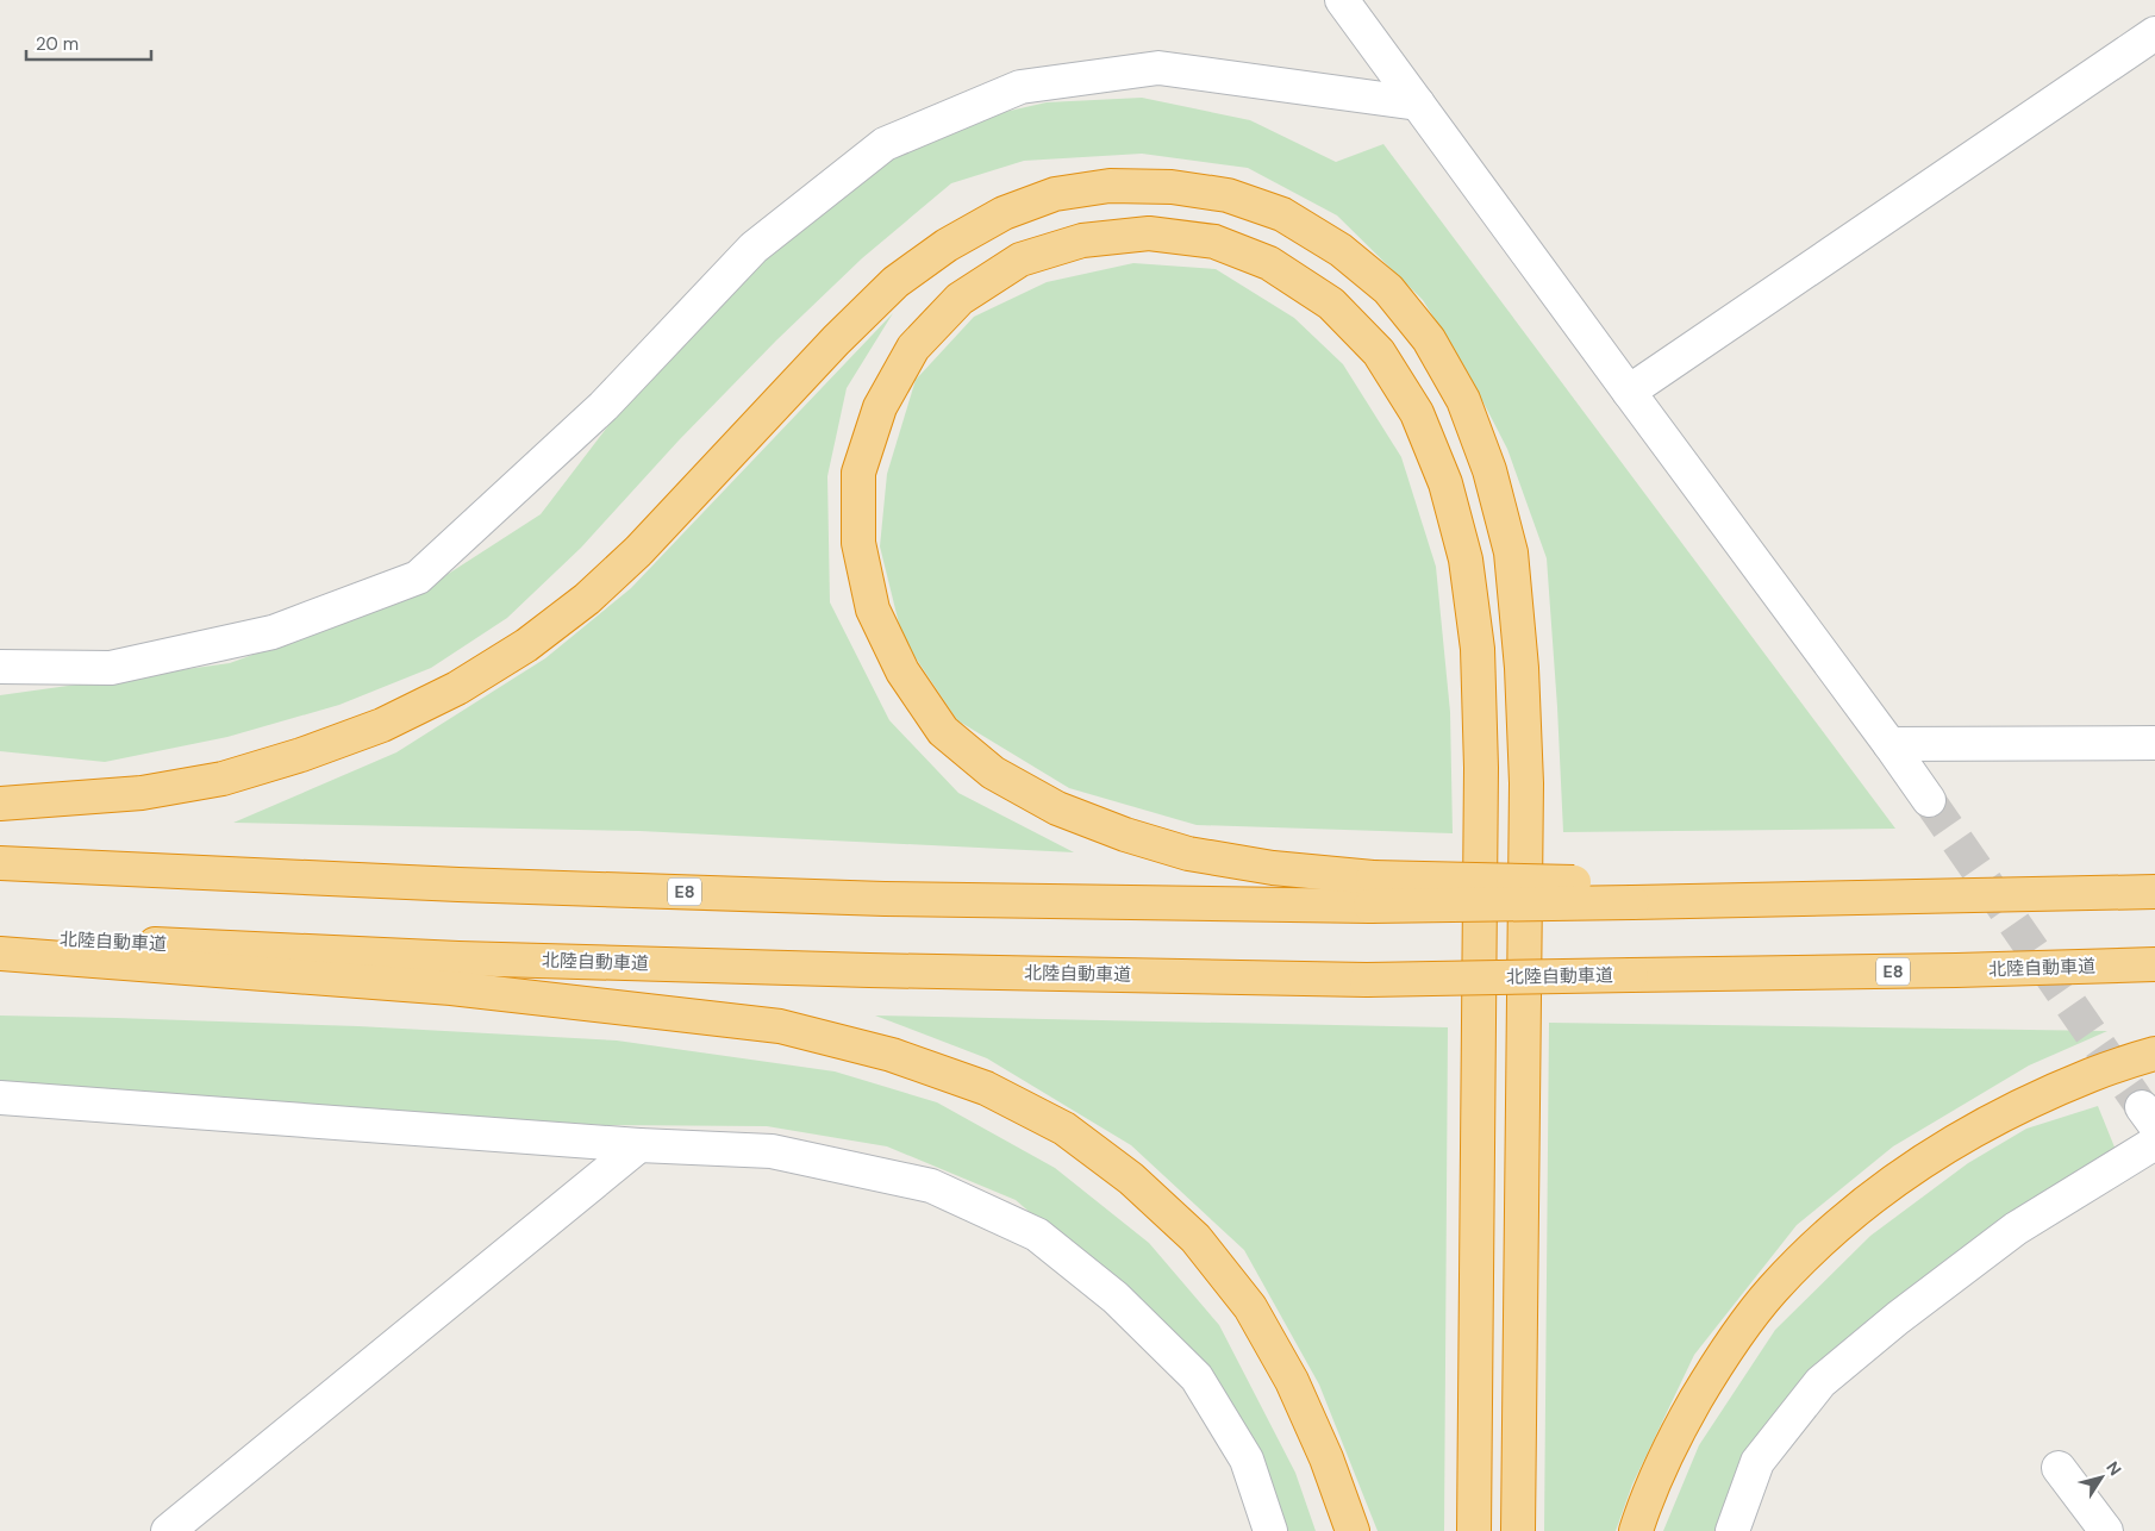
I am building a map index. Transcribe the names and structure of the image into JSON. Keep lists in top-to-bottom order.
{
  "streets": {
    "highway": ["E8", "北陸自動車道"]
  },
  "scale_bar": "20 m",
  "north": "top right"
}
